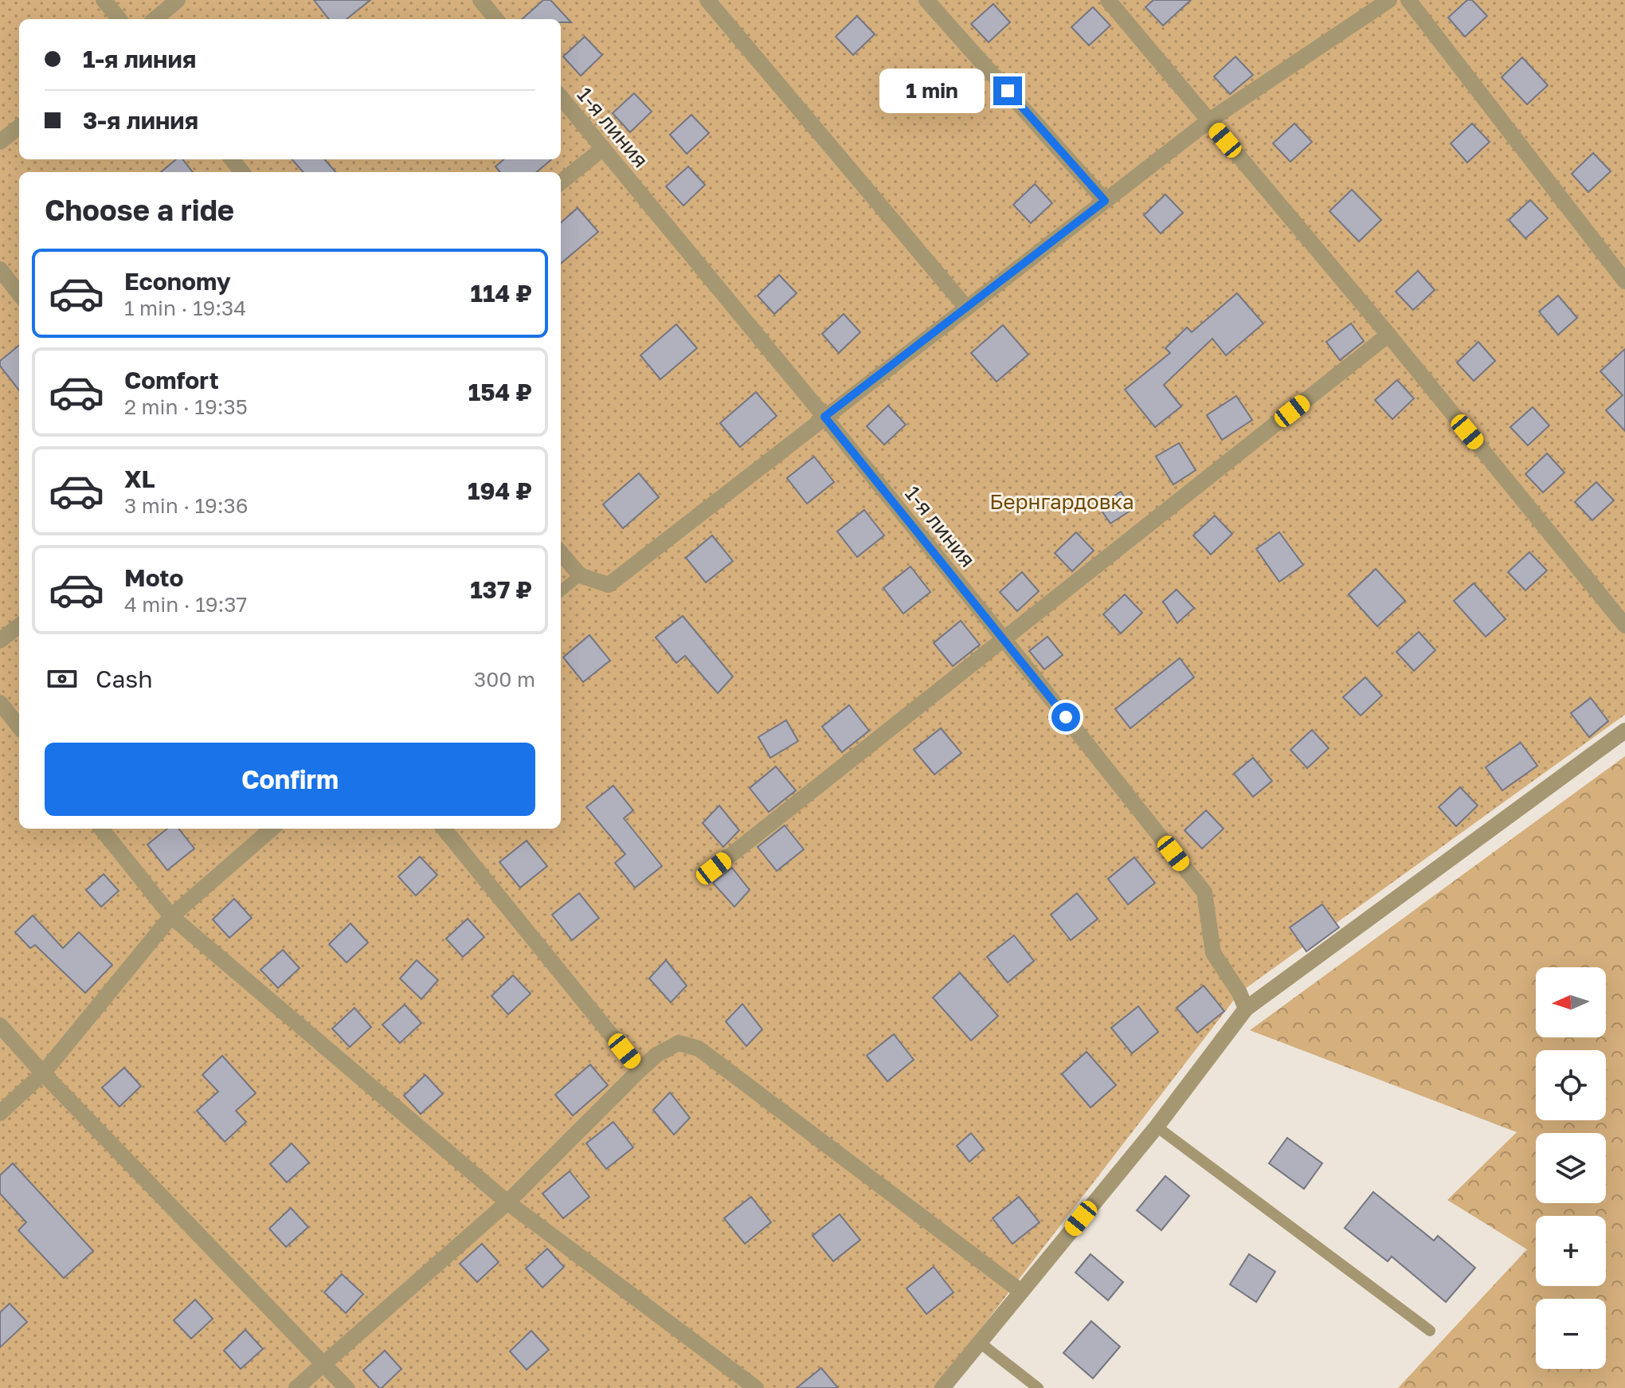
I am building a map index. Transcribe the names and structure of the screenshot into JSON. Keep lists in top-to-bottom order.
{
  "streets": {
    "street": ["1-я линия"]
  },
  "parks": ["Бернгардовка"],
  "north": "left",
  "page": {
    "banner": ["1-я линия", "3-я линия"],
    "bubble": "1 min",
    "heading": "Choose a ride",
    "list": [
      {
        "name": "Economy",
        "note": "1 min · 19:34",
        "value": "114 ₽"
      },
      {
        "name": "Comfort",
        "note": "2 min · 19:35",
        "value": "154 ₽"
      },
      {
        "name": "XL",
        "note": "3 min · 19:36",
        "value": "194 ₽"
      },
      {
        "name": "Moto",
        "note": "4 min · 19:37",
        "value": "137 ₽"
      }
    ],
    "pay": ["Cash", "300 m"],
    "buttons": "Confirm",
    "map_buttons": ["+", "−"]
  }
}
